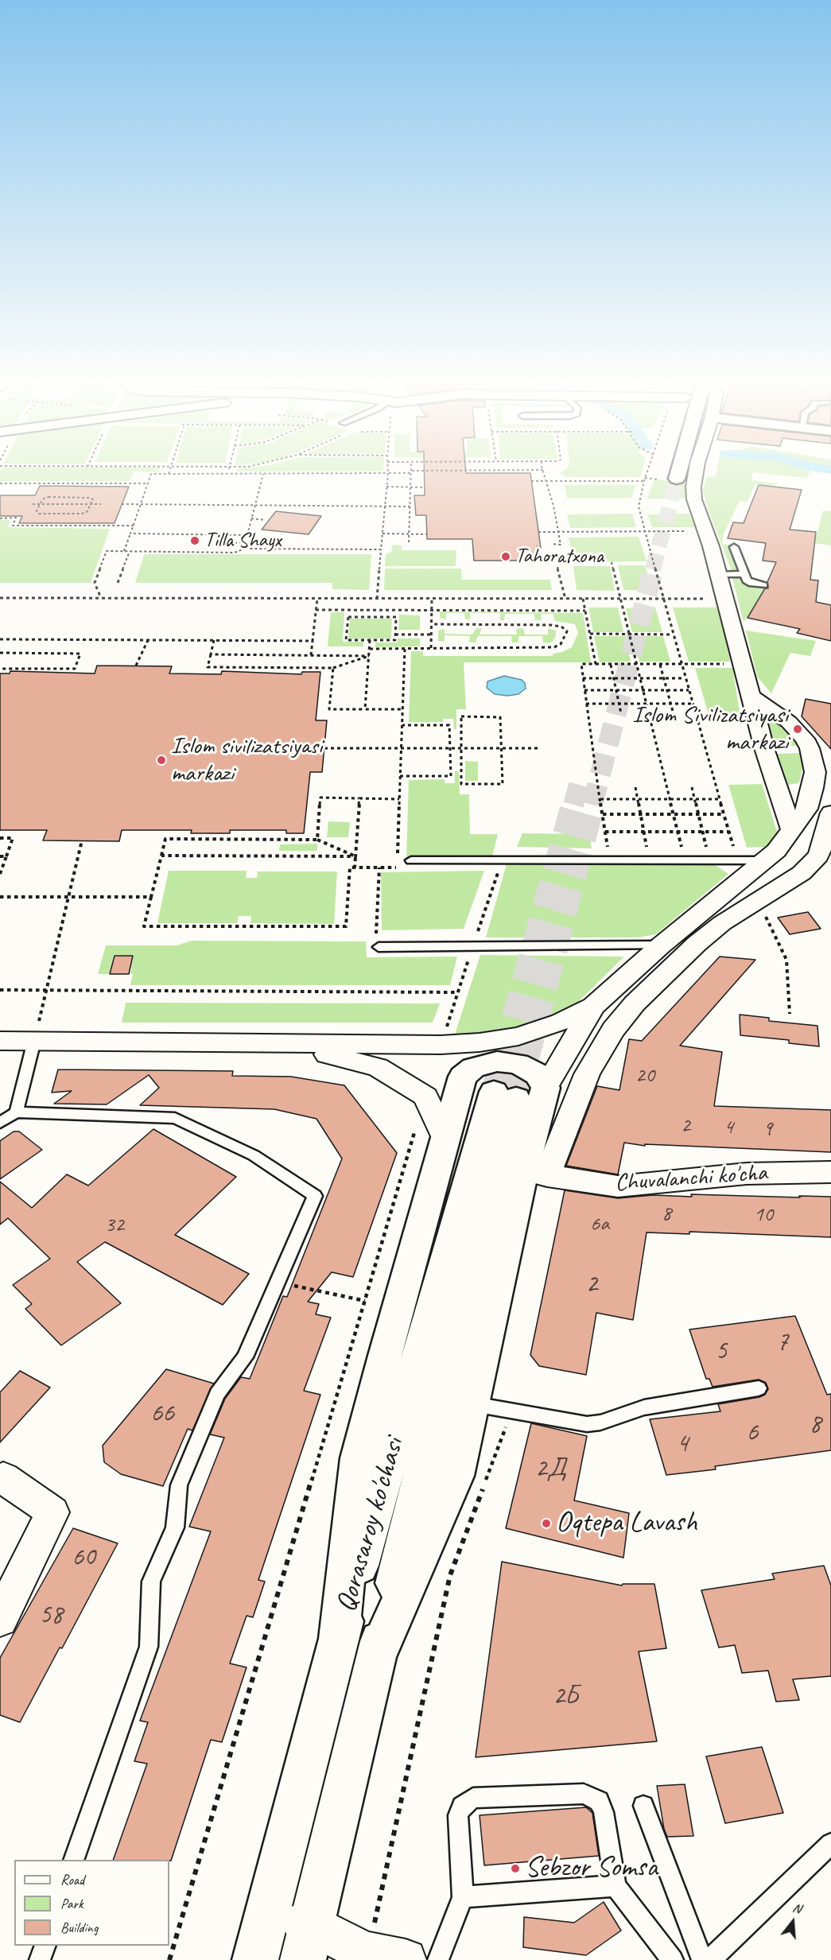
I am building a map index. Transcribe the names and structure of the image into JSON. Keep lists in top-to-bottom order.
{
  "streets": {
    "main road": ["Qorasaroy ko'chasi"],
    "street": ["Chuvalanchi ko'cha"]
  },
  "places": [
    "Tilla Shayx",
    "Tahoratxona",
    "Islom Sivilizatsiyasi markazi",
    "Islom sivilizatsiyasi markazi",
    "Oqtepa Lavash",
    "Sebzor Somsa"
  ],
  "house_numbers": [
    "20",
    "2",
    "4",
    "9",
    "8",
    "10",
    "6a",
    "32",
    "2",
    "7",
    "5",
    "66",
    "8",
    "6",
    "4",
    "2Д",
    "60",
    "58",
    "2Б"
  ],
  "legend": ["Road", "Park", "Building"],
  "north": "top"
}
